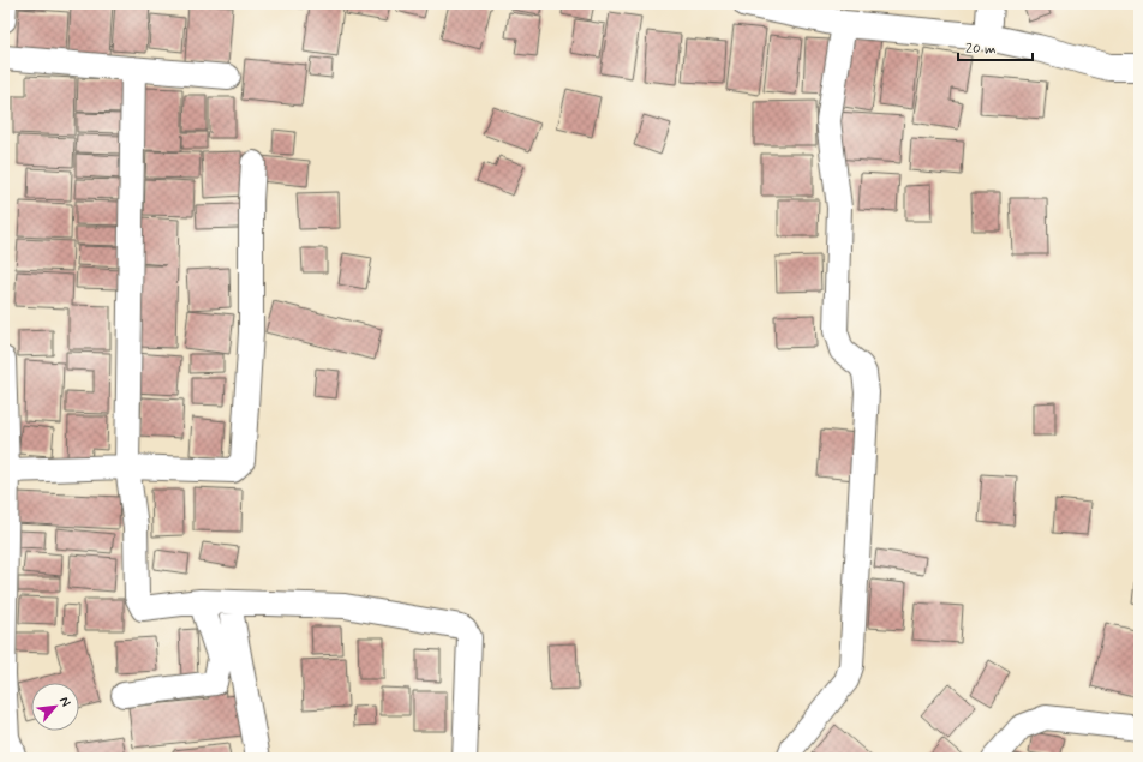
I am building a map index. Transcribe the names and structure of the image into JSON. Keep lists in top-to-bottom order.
{
  "scale_bar": "20 m",
  "north": "top right"
}
